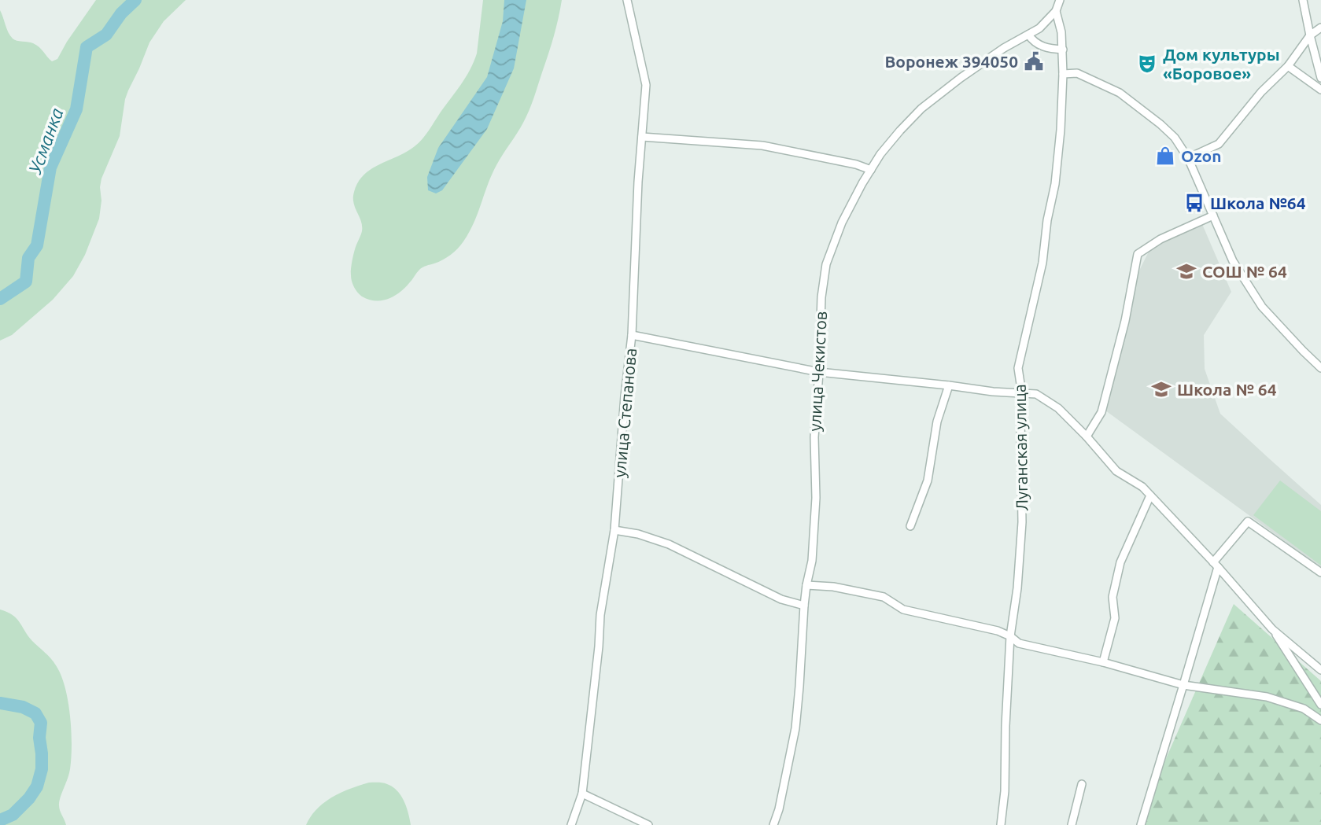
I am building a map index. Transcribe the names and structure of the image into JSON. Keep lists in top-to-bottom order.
{
  "streets": {
    "street": ["улица Чекистов", "улица Степанова", "Луганская улица"]
  },
  "crossings": [
    ["улица Чекистов", "Луганская улица"]
  ],
  "water": ["Усманка"],
  "places": {
    "public building": ["Воронеж 394050"],
    "theatre": ["Дом культуры «Боровое»"],
    "shop": ["Ozon"],
    "bus stop": ["Школа №64"],
    "school or university": ["СОШ № 64", "Школа № 64"]
  }
}
